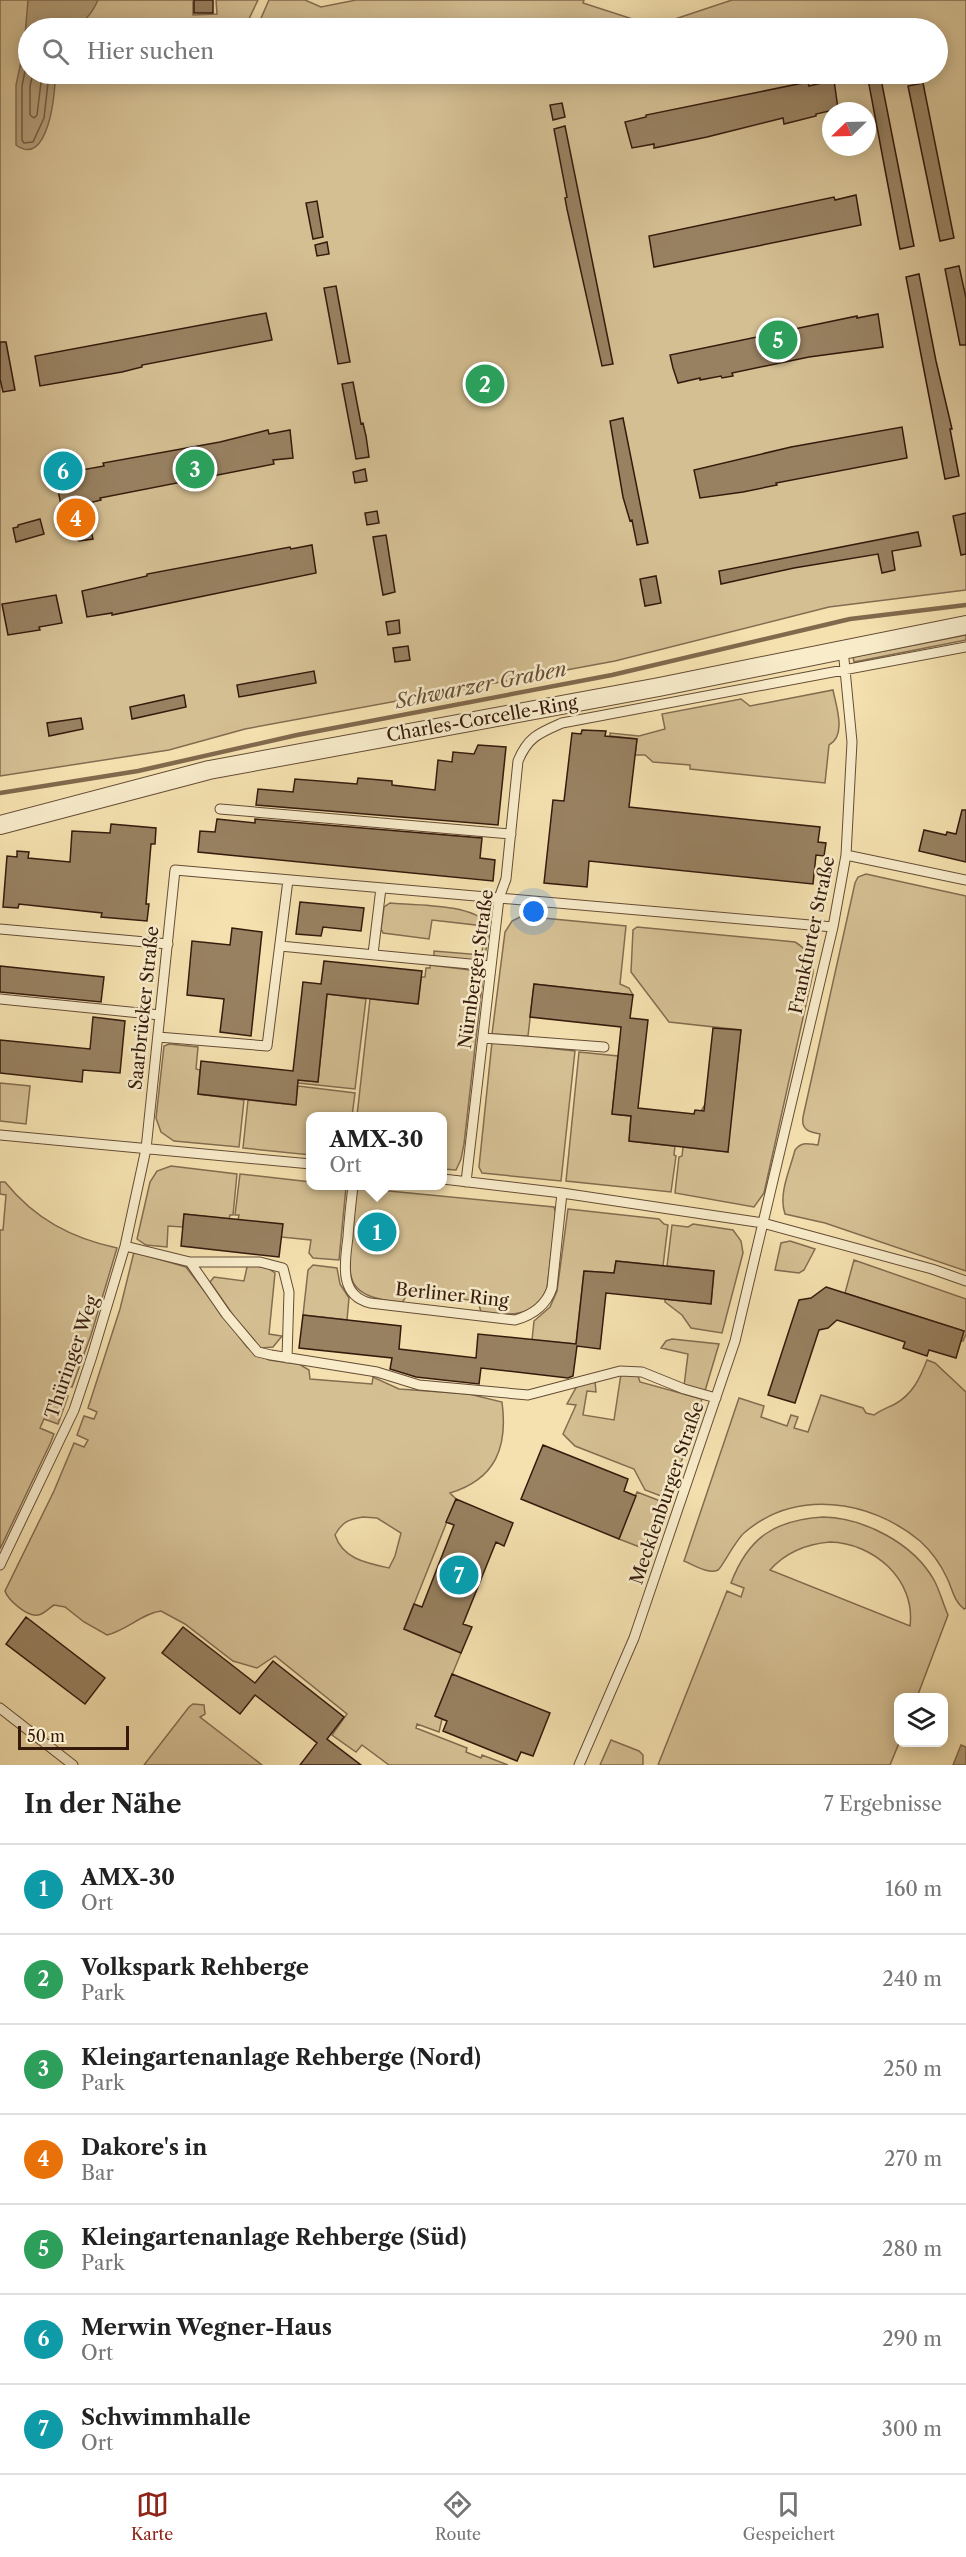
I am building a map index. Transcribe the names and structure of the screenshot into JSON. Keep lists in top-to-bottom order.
{
  "streets": {
    "street": ["Charles-Corcelle-Ring"],
    "lane": [
      "Frankfurter Straße",
      "Nürnberger Straße",
      "Saarbrücker Straße",
      "Berliner Ring",
      "Thüringer Weg",
      "Mecklenburger Straße"
    ]
  },
  "crossings": [
    ["Charles-Corcelle-Ring", "Frankfurter Straße"],
    ["Frankfurter Straße", "Nürnberger Straße"],
    ["Frankfurter Straße", "Mecklenburger Straße"],
    ["Saarbrücker Straße", "Thüringer Weg"]
  ],
  "water": ["Schwarzer Graben"],
  "scale_bar": "50 m",
  "north": "bottom left",
  "page": {
    "search": "Hier suchen",
    "pins": [
      "5",
      "2",
      "3",
      "6",
      "4",
      "1",
      "7"
    ],
    "popup": ["AMX-30", "Ort"],
    "scale": "50 m",
    "heading": ["In der Nähe", "7 Ergebnisse"],
    "list": [
      {
        "mark": "1",
        "name": "AMX-30",
        "note": "Ort",
        "value": "160 m"
      },
      {
        "mark": "2",
        "name": "Volkspark Rehberge",
        "note": "Park",
        "value": "240 m"
      },
      {
        "mark": "3",
        "name": "Kleingartenanlage Rehberge (Nord)",
        "note": "Park",
        "value": "250 m"
      },
      {
        "mark": "4",
        "name": "Dakore's in",
        "note": "Bar",
        "value": "270 m"
      },
      {
        "mark": "5",
        "name": "Kleingartenanlage Rehberge (Süd)",
        "note": "Park",
        "value": "280 m"
      },
      {
        "mark": "6",
        "name": "Merwin Wegner-Haus",
        "note": "Ort",
        "value": "290 m"
      },
      {
        "mark": "7",
        "name": "Schwimmhalle",
        "note": "Ort",
        "value": "300 m"
      }
    ],
    "nav": ["Karte", "Route", "Gespeichert"]
  }
}
